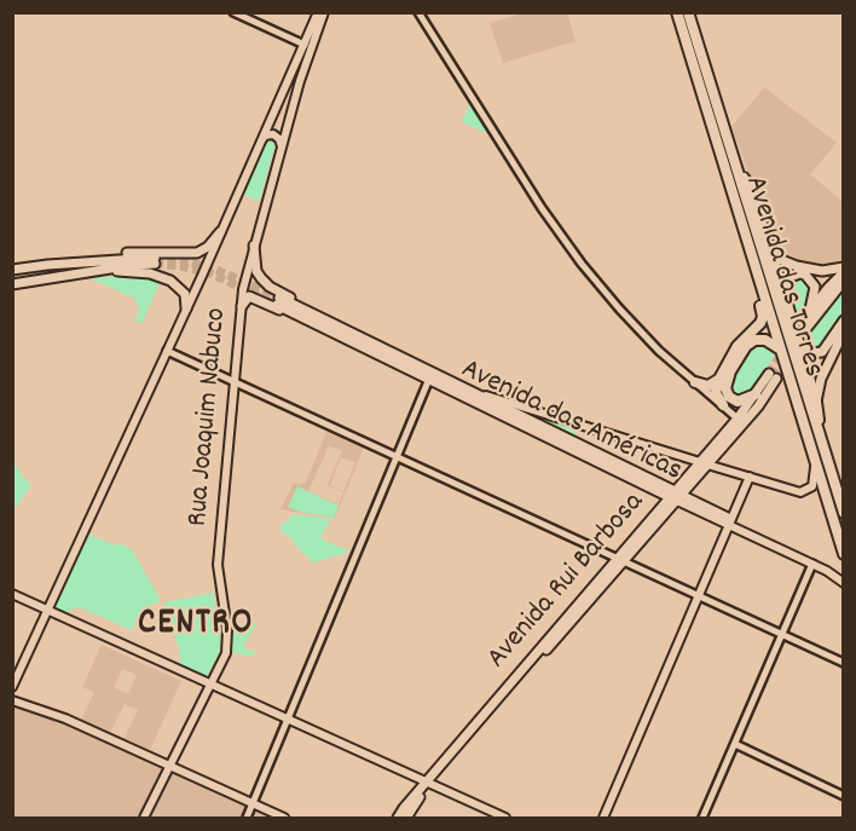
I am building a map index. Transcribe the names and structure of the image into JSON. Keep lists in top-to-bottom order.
{
  "streets": {
    "highway": ["Avenida das Torres"],
    "main road": ["Rua Joaquim Nabuco", "Avenida das Américas", "Avenida Rui Barbosa"]
  },
  "crossings": [
    ["Avenida das Américas", "Avenida Rui Barbosa"]
  ],
  "districts": ["CENTRO"]
}
